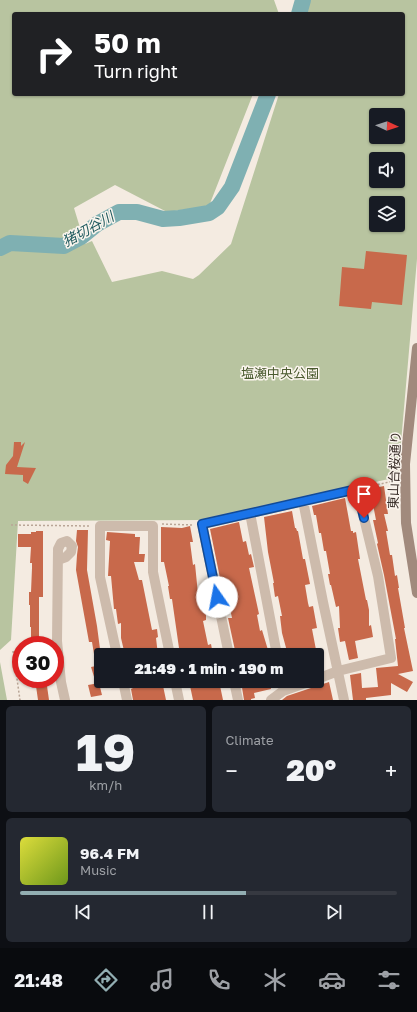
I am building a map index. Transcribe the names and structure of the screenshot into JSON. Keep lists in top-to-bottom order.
{
  "streets": {
    "street": ["東山台桜通り"]
  },
  "water": ["猪切谷川"],
  "parks": ["塩瀬中央公園"],
  "north": "right",
  "page": {
    "turn": ["50 m", "Turn right"],
    "limit": "30",
    "trip": "21:49 · 1 min · 190 m",
    "tile": [
      ["19", "km/h"],
      "Climate"
    ],
    "heat": ["−", "20°", "+"],
    "song": ["96.4 FM", "Music"],
    "tabs": "21:48"
  }
}
